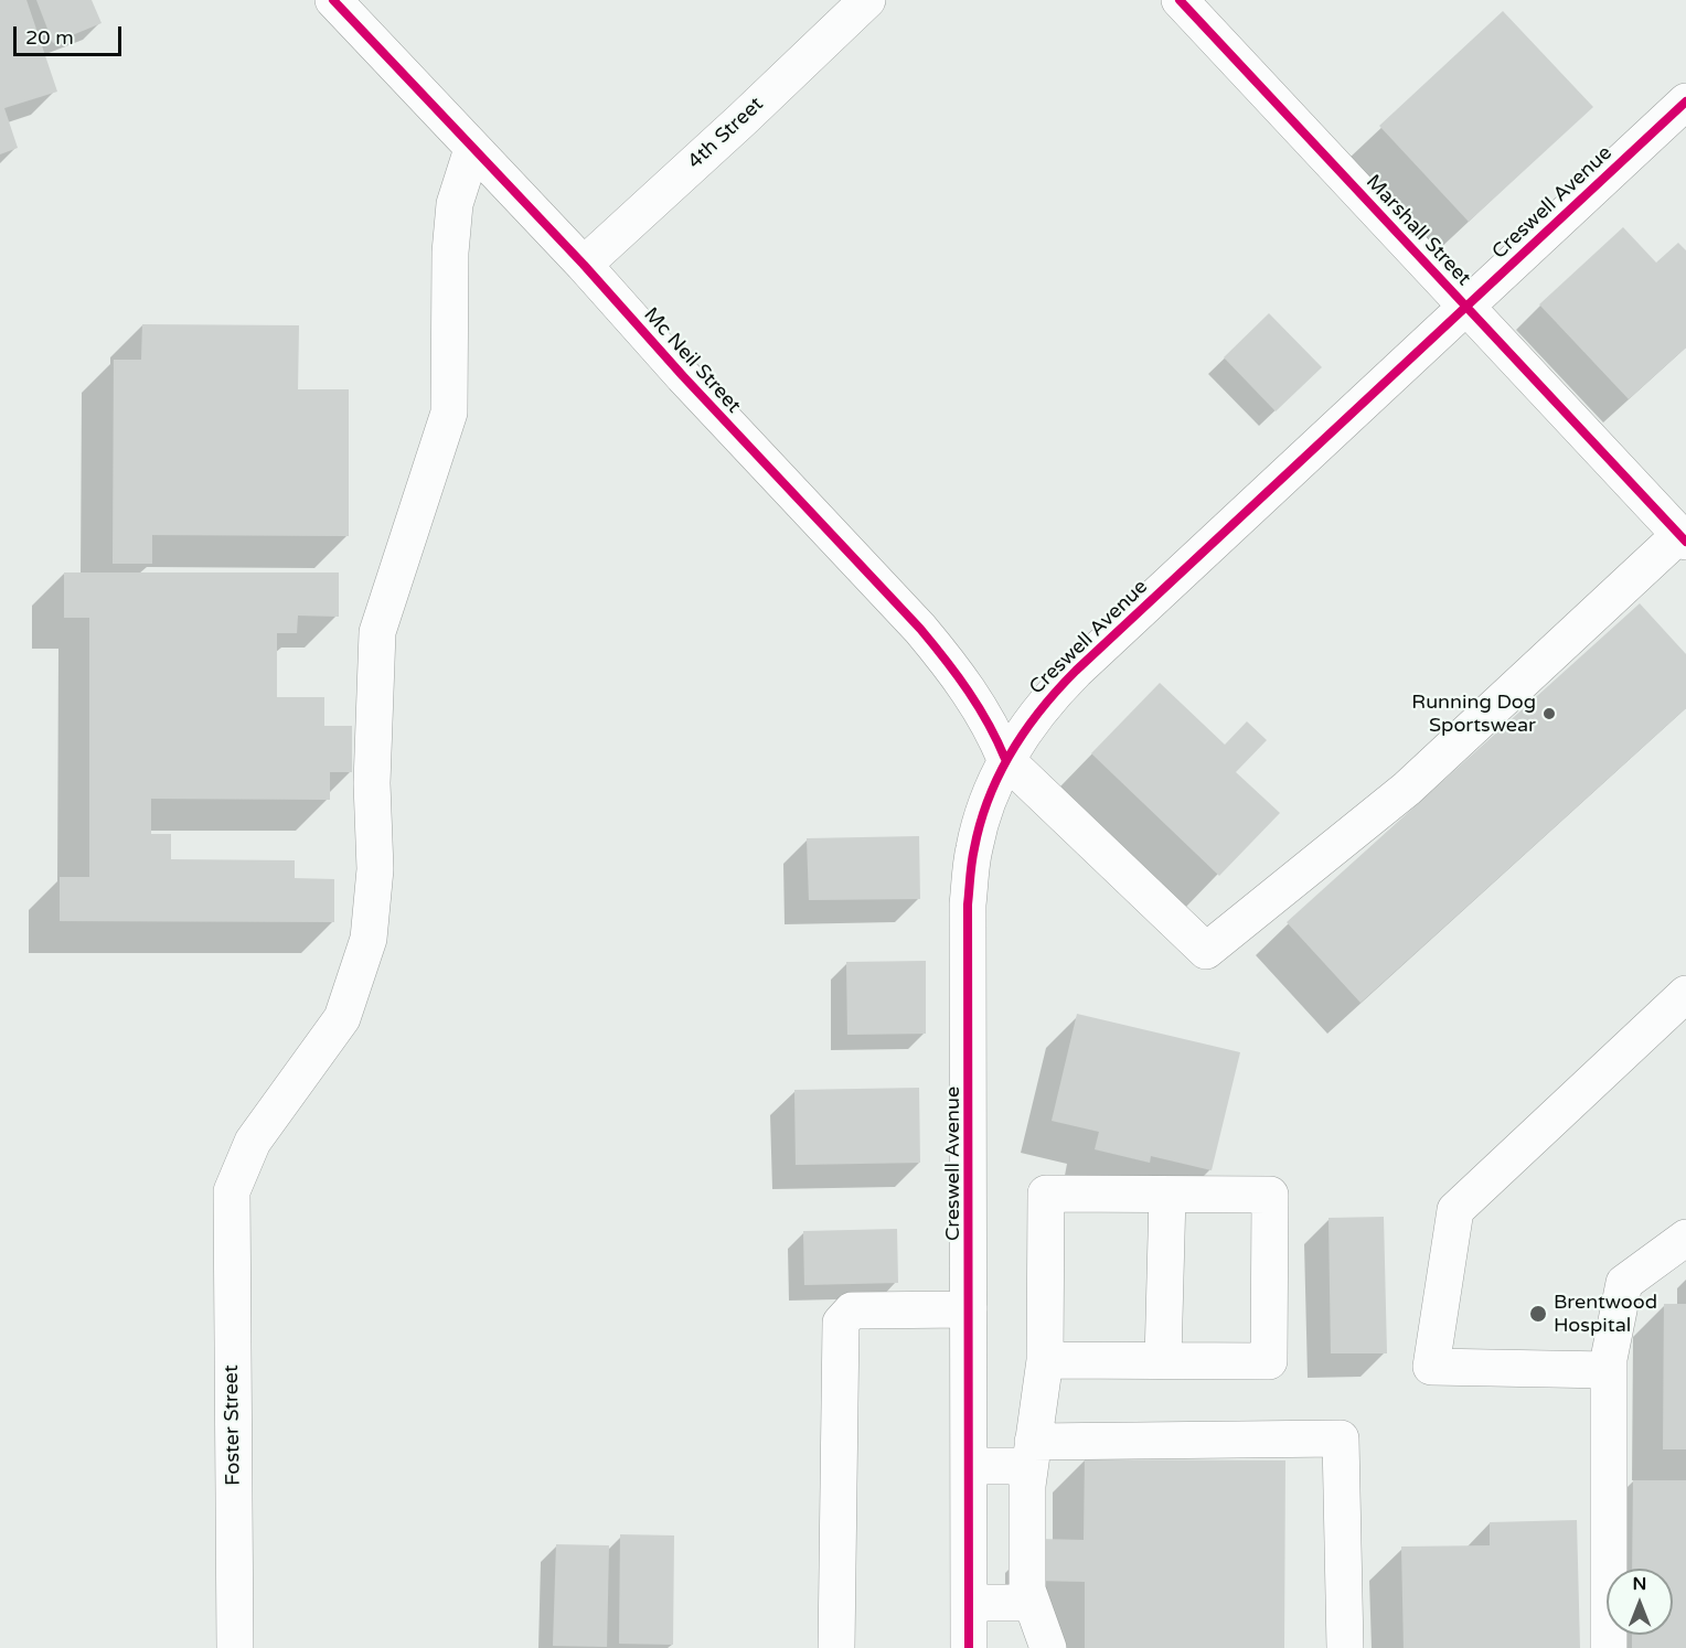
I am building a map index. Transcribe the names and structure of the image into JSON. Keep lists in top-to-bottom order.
{
  "streets": {
    "street": [
      "4th Street",
      "Creswell Avenue",
      "Marshall Street",
      "Mc Neil Street",
      "Foster Street"
    ]
  },
  "crossings": [
    ["4th Street", "Mc Neil Street"],
    ["Creswell Avenue", "Marshall Street"],
    ["Creswell Avenue", "Mc Neil Street"],
    ["Mc Neil Street", "Foster Street"]
  ],
  "places": ["Running Dog Sportswear", "Brentwood Hospital"],
  "scale_bar": "20 m",
  "north": "top"
}
